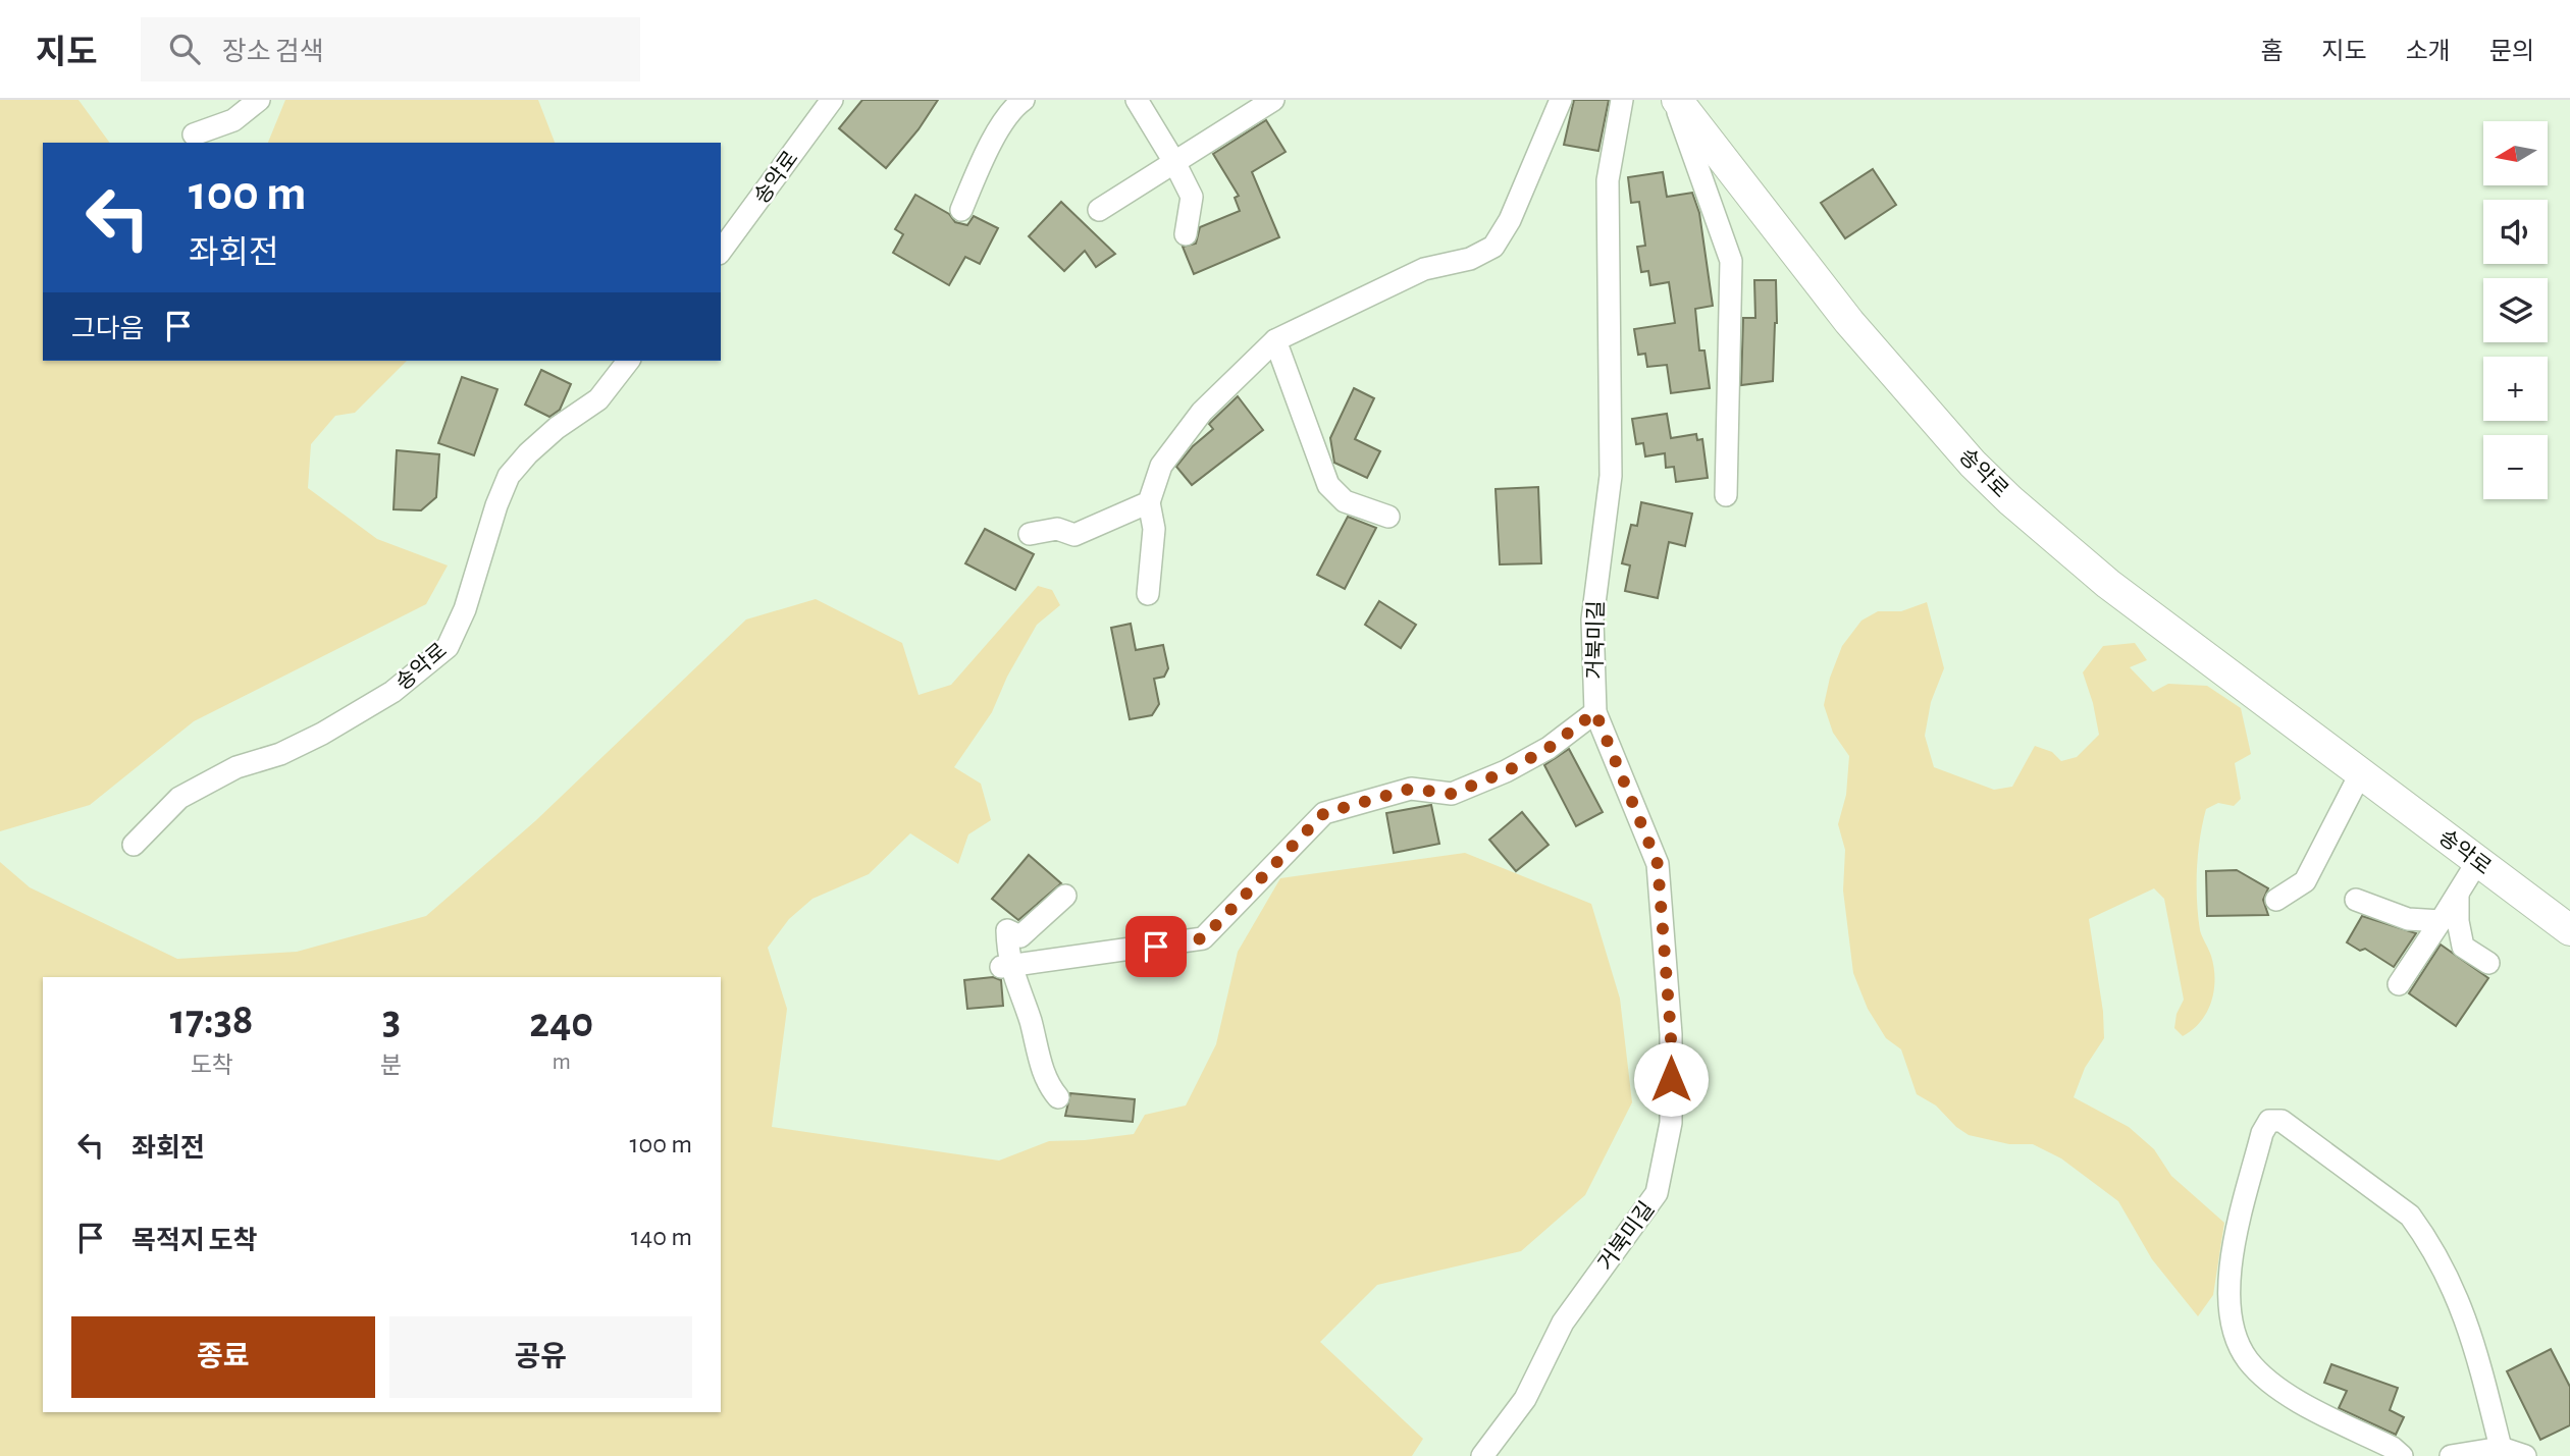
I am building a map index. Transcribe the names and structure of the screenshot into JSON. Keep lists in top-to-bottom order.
{
  "streets": {
    "main road": ["송악로"],
    "street": ["거북미길"]
  },
  "north": "left",
  "page": {
    "header": "지도",
    "search": "장소 검색",
    "nav": [
      "홈",
      "지도",
      "소개",
      "문의"
    ],
    "map_buttons": ["+", "−"],
    "turn": ["100 m", "좌회전"],
    "then": "그다음",
    "eta": [
      "17:38",
      "도착",
      "3",
      "분",
      "240",
      "m"
    ],
    "list": [
      {
        "name": "좌회전",
        "value": "100 m"
      },
      {
        "name": "목적지 도착",
        "value": "140 m"
      }
    ],
    "buttons": ["종료", "공유"]
  }
}
